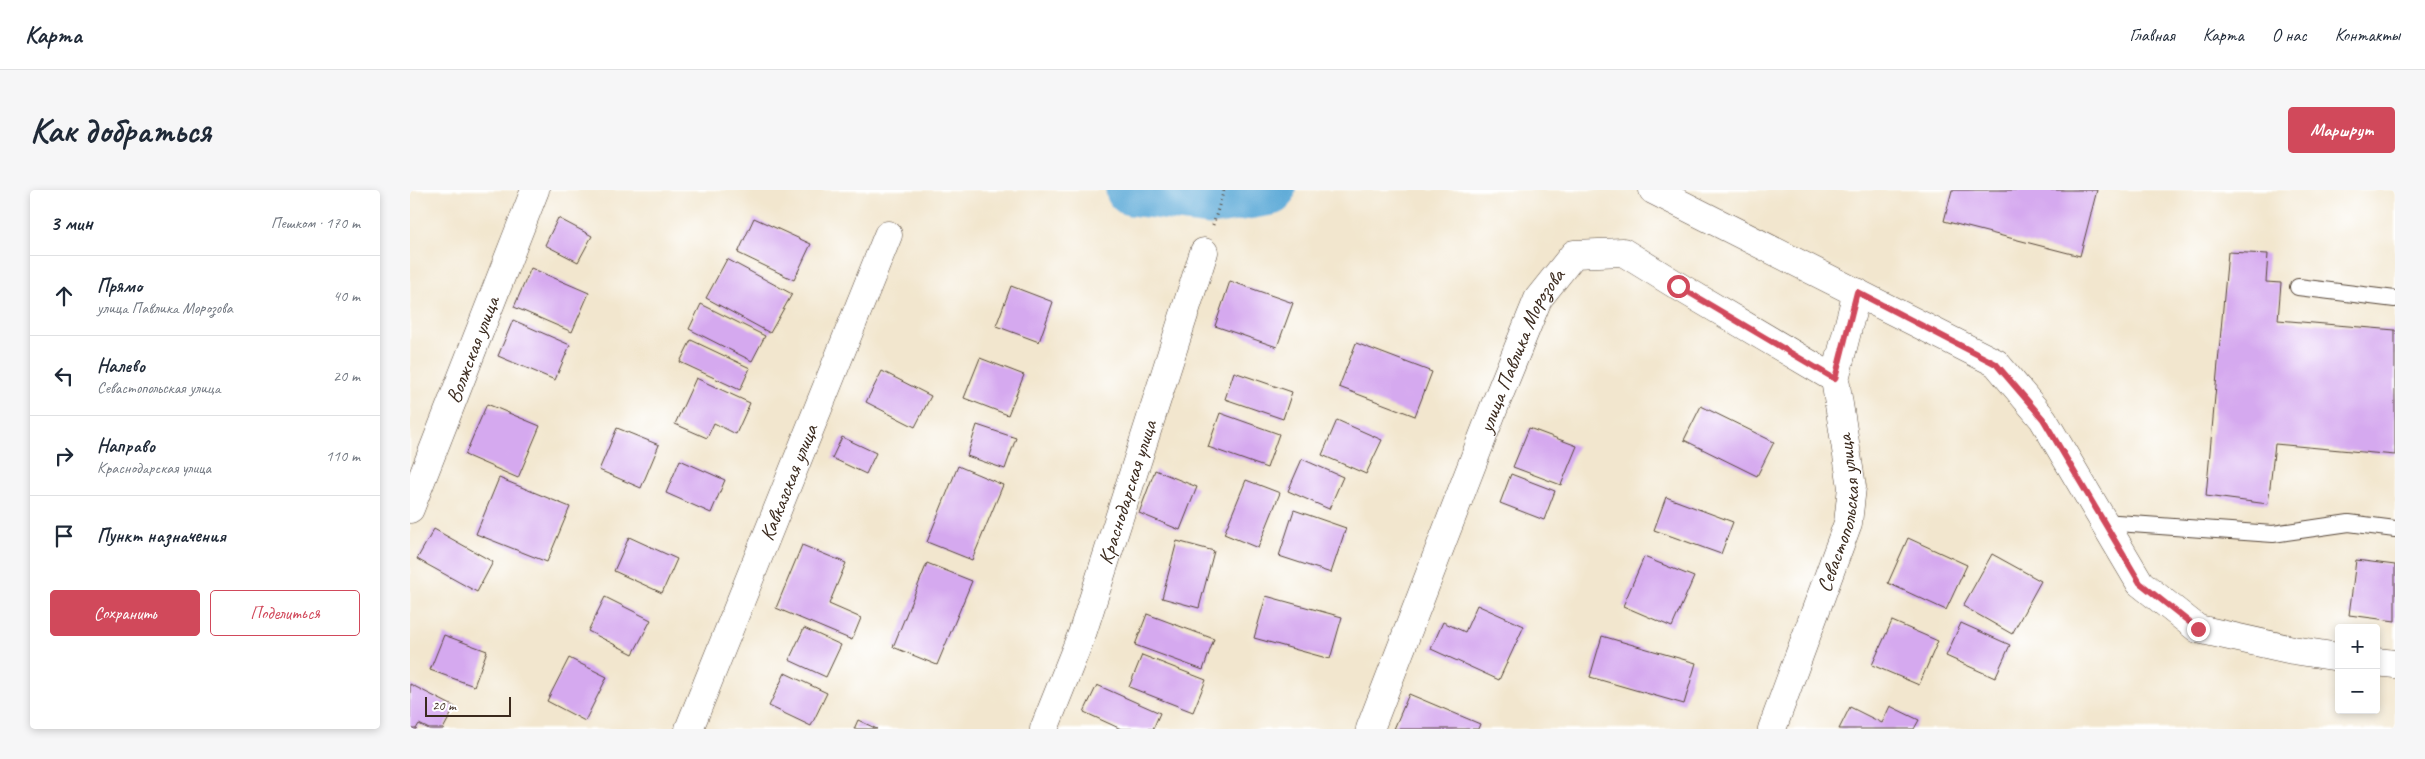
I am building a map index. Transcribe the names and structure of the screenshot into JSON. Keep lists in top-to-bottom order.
{
  "streets": {
    "street": [
      "Волжская улица",
      "улица Павлика Морозова",
      "Кавказская улица",
      "Краснодарская улица",
      "Севастопольская улица"
    ]
  },
  "crossings": [
    ["улица Павлика Морозова", "Севастопольская улица"]
  ],
  "scale_bar": "20 m",
  "page": {
    "header": "Карта",
    "nav": [
      "Главная",
      "Карта",
      "О нас",
      "Контакты"
    ],
    "buttons": [
      "Маршрут",
      ["Сохранить", "Поделиться"]
    ],
    "title": "Как добраться",
    "heading": ["3 мин", "Пешком · 170 m"],
    "list": [
      ["Прямо", "улица Павлика Морозова", "40 m"],
      ["Налево", "Севастопольская улица", "20 m"],
      ["Направо", "Краснодарская улица", "110 m"],
      "Пункт назначения"
    ],
    "map_buttons": ["+", "−"],
    "scale": "20 m"
  }
}
